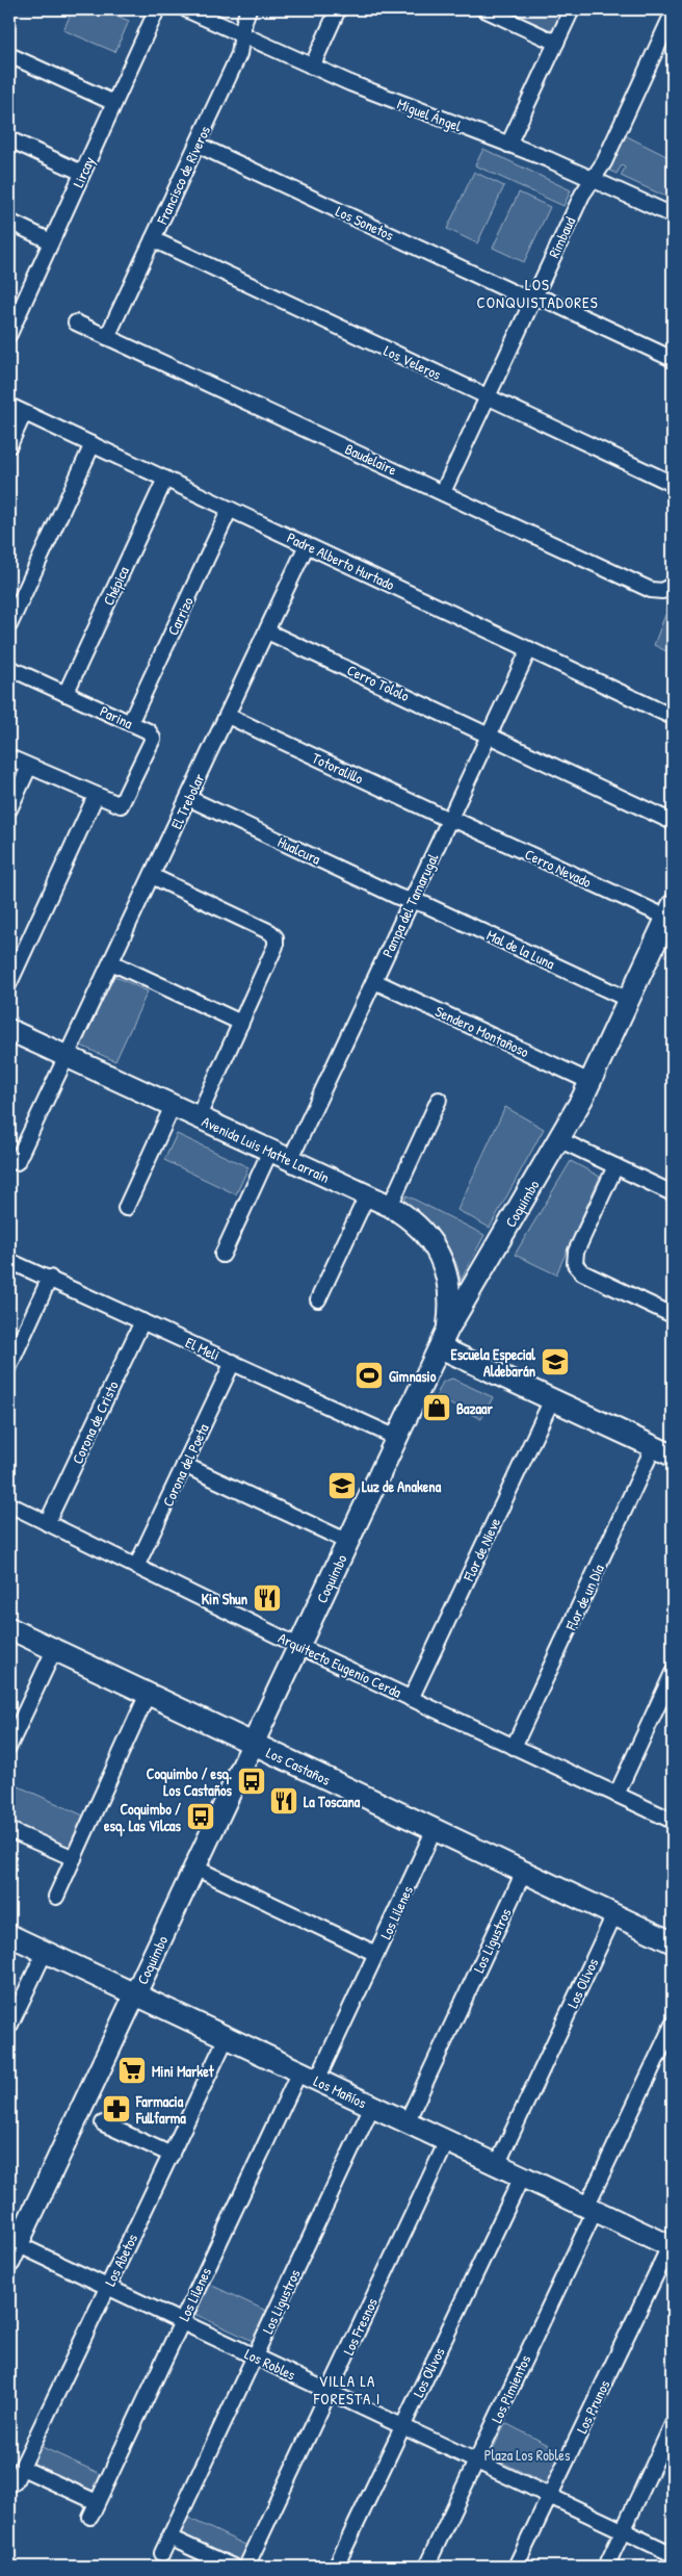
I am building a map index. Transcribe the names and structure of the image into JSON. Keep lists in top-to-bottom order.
{
  "streets": {
    "street": [
      "Miguel Ángel",
      "Lircay",
      "Francisco de Riveros",
      "Los Sonetos",
      "Rimbaud",
      "Los Veleros",
      "Baudelaire",
      "Padre Alberto Hurtado",
      "Chépica",
      "Carrizo",
      "Cerro Tololo",
      "Parina",
      "Totoralillo",
      "El Trebolar",
      "Hualcura",
      "Cerro Nevado",
      "Pampa del Tamarugal",
      "Mal de la Luna",
      "Sendero Montañoso",
      "Avenida Luis Matte Larraín",
      "Coquimbo",
      "El Meli",
      "Corona de Cristo",
      "Corona del Poeta",
      "Flor de Nieve",
      "Flor de un Día",
      "Arquitecto Eugenio Cerda",
      "Los Castaños",
      "Los Lilenes",
      "Los Ligustros",
      "Los Olivos",
      "Los Mañíos",
      "Los Abetos",
      "Los Fresnos",
      "Los Robles",
      "Los Pimientos",
      "Los Prunos"
    ]
  },
  "crossings": [
    ["Miguel Ángel", "Francisco de Riveros"],
    ["Miguel Ángel", "Rimbaud"],
    ["Francisco de Riveros", "Los Sonetos"],
    ["Francisco de Riveros", "Los Veleros"],
    ["Francisco de Riveros", "Baudelaire"],
    ["Los Sonetos", "Rimbaud"],
    ["Rimbaud", "Los Veleros"],
    ["Rimbaud", "Baudelaire"],
    ["Padre Alberto Hurtado", "Chépica"],
    ["Padre Alberto Hurtado", "Carrizo"],
    ["Padre Alberto Hurtado", "El Trebolar"],
    ["Padre Alberto Hurtado", "Pampa del Tamarugal"],
    ["Chépica", "Parina"],
    ["Carrizo", "Parina"],
    ["Cerro Tololo", "El Trebolar"],
    ["Cerro Tololo", "Pampa del Tamarugal"],
    ["Totoralillo", "El Trebolar"],
    ["Totoralillo", "Cerro Nevado"],
    ["Totoralillo", "Pampa del Tamarugal"],
    ["El Trebolar", "Hualcura"],
    ["El Trebolar", "Avenida Luis Matte Larraín"],
    ["Hualcura", "Pampa del Tamarugal"],
    ["Hualcura", "Mal de la Luna"],
    ["Cerro Nevado", "Pampa del Tamarugal"],
    ["Cerro Nevado", "Coquimbo"],
    ["Pampa del Tamarugal", "Mal de la Luna"],
    ["Pampa del Tamarugal", "Sendero Montañoso"],
    ["Pampa del Tamarugal", "Avenida Luis Matte Larraín"],
    ["Mal de la Luna", "Coquimbo"],
    ["Sendero Montañoso", "Coquimbo"],
    ["Avenida Luis Matte Larraín", "Coquimbo"],
    ["Coquimbo", "El Meli"],
    ["Coquimbo", "Arquitecto Eugenio Cerda"],
    ["Coquimbo", "Los Castaños"],
    ["Coquimbo", "Los Mañíos"],
    ["Coquimbo", "Los Robles"],
    ["El Meli", "Corona de Cristo"],
    ["El Meli", "Corona del Poeta"],
    ["Corona de Cristo", "Arquitecto Eugenio Cerda"],
    ["Corona del Poeta", "Arquitecto Eugenio Cerda"],
    ["Flor de Nieve", "Arquitecto Eugenio Cerda"],
    ["Flor de un Día", "Arquitecto Eugenio Cerda"],
    ["Los Castaños", "Los Lilenes"],
    ["Los Castaños", "Los Ligustros"],
    ["Los Castaños", "Los Olivos"],
    ["Los Lilenes", "Los Mañíos"],
    ["Los Lilenes", "Los Robles"],
    ["Los Ligustros", "Los Mañíos"],
    ["Los Ligustros", "Los Robles"],
    ["Los Olivos", "Los Mañíos"],
    ["Los Olivos", "Los Robles"],
    ["Los Mañíos", "Los Abetos"],
    ["Los Mañíos", "Los Fresnos"],
    ["Los Mañíos", "Los Pimientos"],
    ["Los Mañíos", "Los Prunos"],
    ["Los Abetos", "Los Robles"],
    ["Los Fresnos", "Los Robles"],
    ["Los Robles", "Los Pimientos"],
    ["Los Robles", "Los Prunos"]
  ],
  "districts": ["LOS CONQUISTADORES", "VILLA LA FORESTA I"],
  "parks": ["Plaza Los Robles"],
  "places": {
    "school or university": ["Escuela Especial Aldebarán", "Luz de Anakena"],
    "sports": ["Gimnasio"],
    "shop": ["Bazaar"],
    "restaurant": ["Kin Shun", "La Toscana"],
    "bus stop": ["Coquimbo / esq. Los Castaños", "Coquimbo / esq. Las Vilcas"],
    "supermarket": ["Mini Market"],
    "pharmacy": ["Farmacia Fullfarma"]
  }
}
